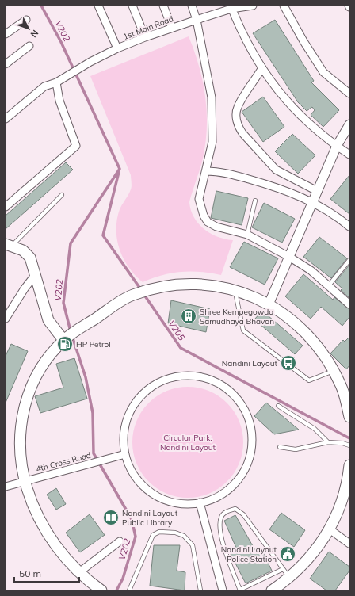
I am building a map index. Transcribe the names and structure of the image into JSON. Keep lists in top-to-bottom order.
{
  "streets": {
    "street": ["1st Main Road", "4th Cross Road"]
  },
  "water": ["V202", "V205"],
  "parks": ["Circular Park, Nandini Layout"],
  "places": {
    "building": ["Shree Kempegowda Samudhaya Bhavan"],
    "fuel station": ["HP Petrol"],
    "bus stop": ["Nandini Layout"],
    "library": ["Nandini Layout Public Library"],
    "public building": ["Nandini Layout Police Station"]
  },
  "scale_bar": "50 m",
  "north": "bottom right"
}
